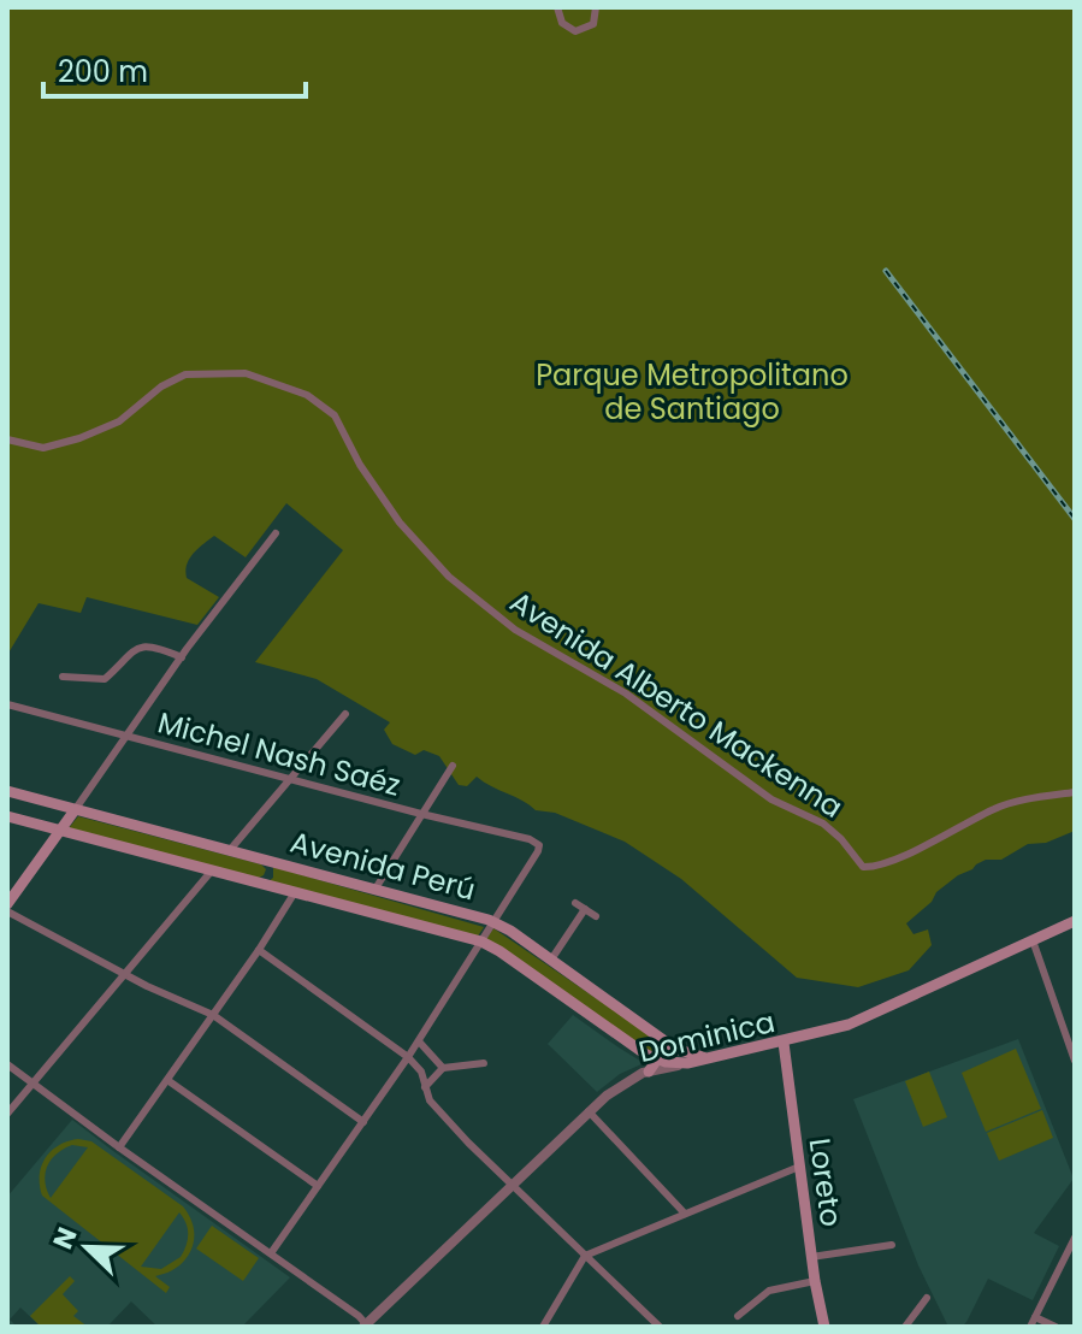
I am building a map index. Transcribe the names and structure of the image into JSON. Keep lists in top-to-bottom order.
{
  "streets": {
    "main road": ["Avenida Perú", "Dominica", "Loreto"],
    "street": ["Avenida Alberto Mackenna", "Michel Nash Saéz"]
  },
  "crossings": [
    ["Michel Nash Saéz", "Avenida Perú"],
    ["Avenida Perú", "Dominica"],
    ["Dominica", "Loreto"]
  ],
  "parks": ["Parque Metropolitano de Santiago"],
  "scale_bar": "200 m",
  "north": "top left"
}
